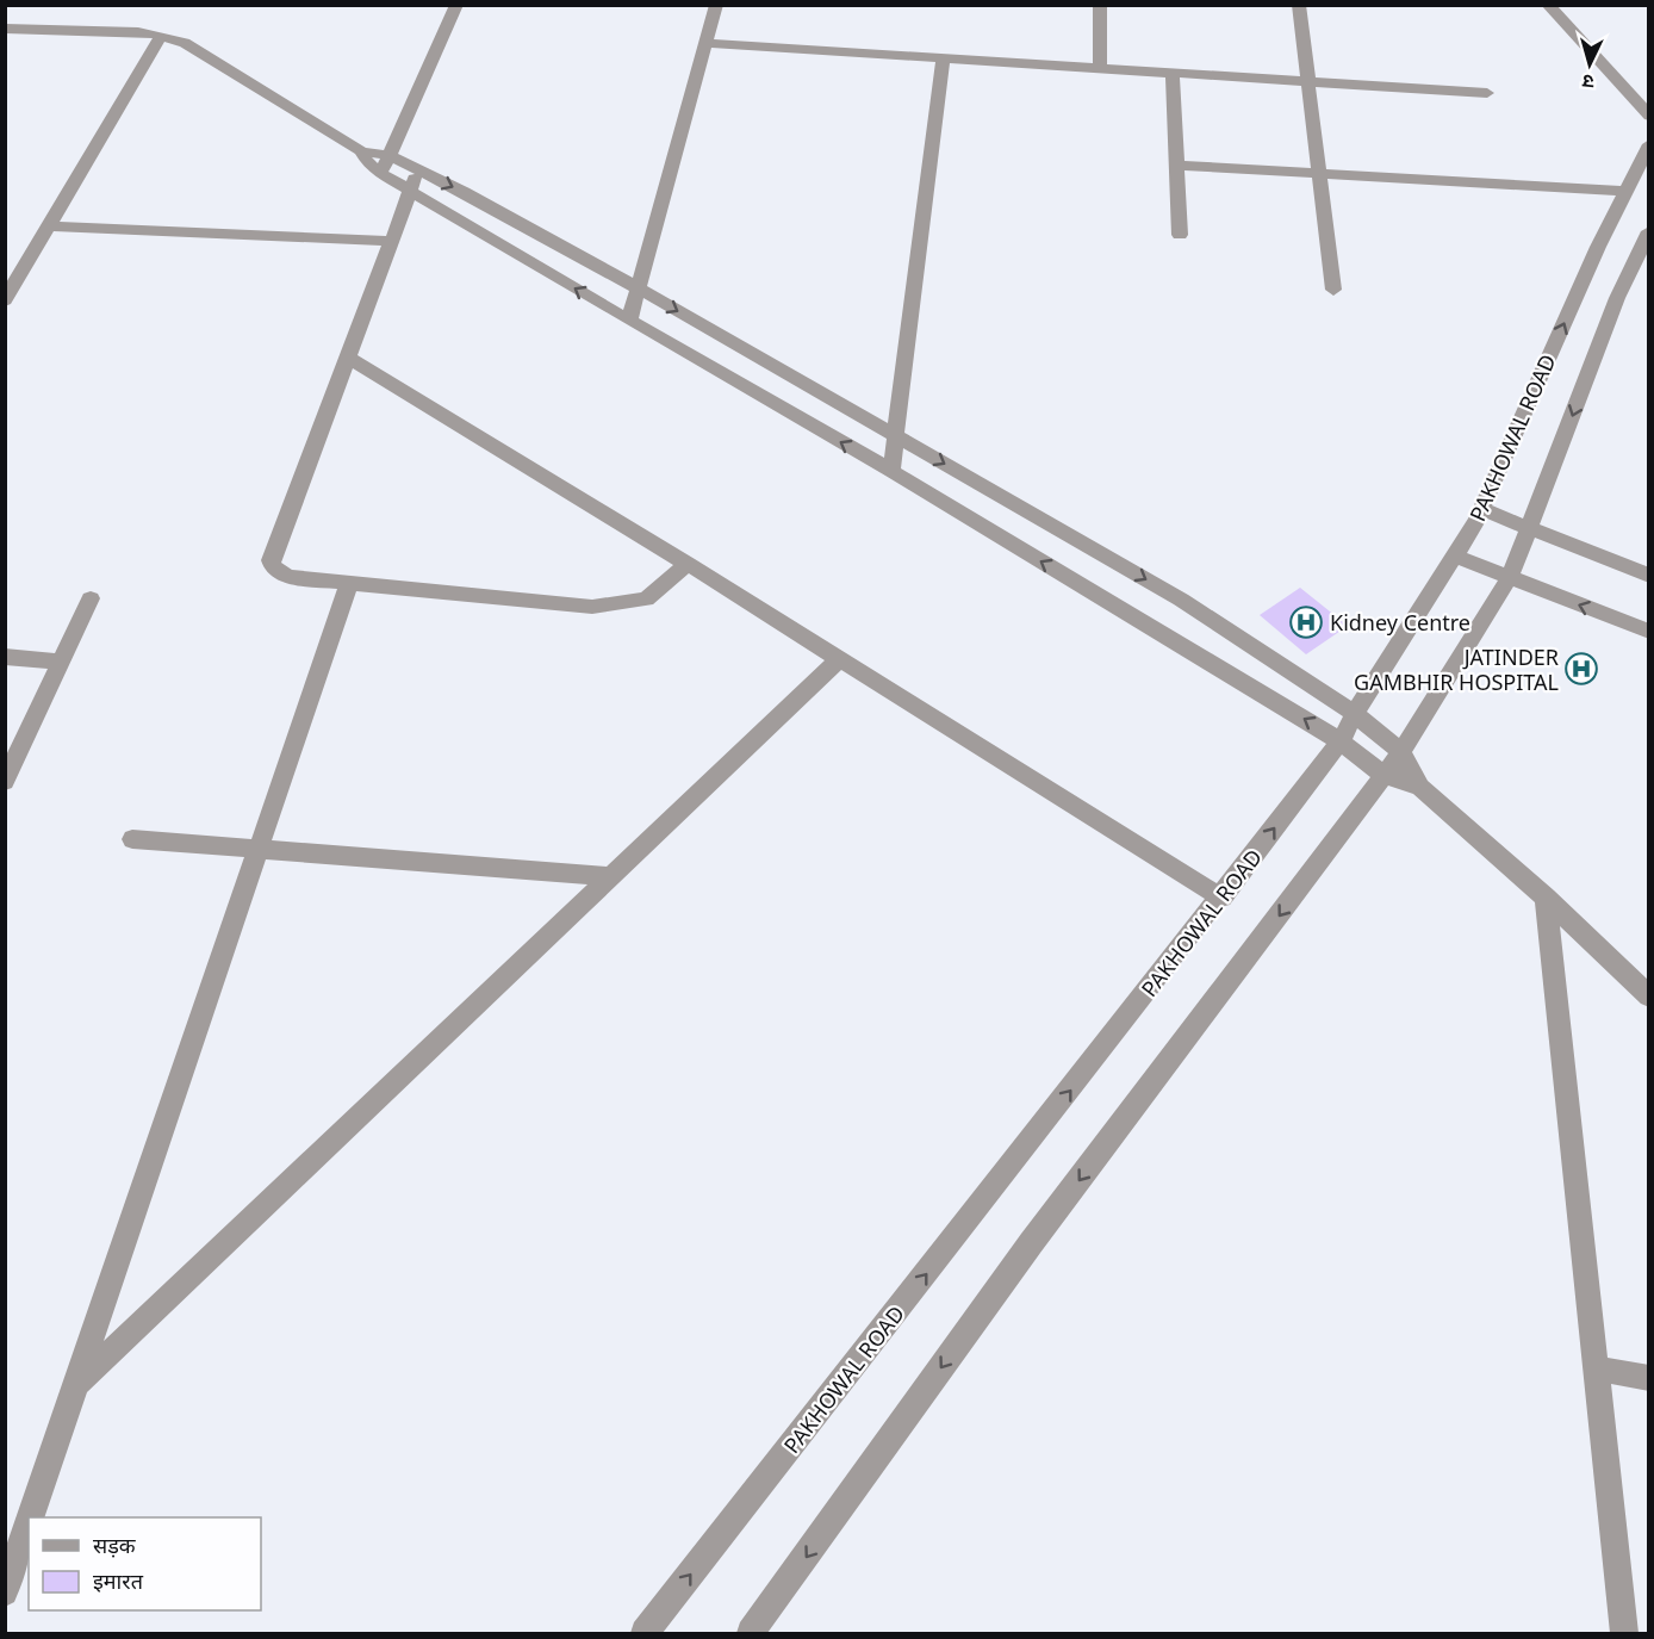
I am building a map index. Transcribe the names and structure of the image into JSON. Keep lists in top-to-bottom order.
{
  "streets": {
    "street": ["PAKHOWAL ROAD"]
  },
  "places": {
    "hospital": ["Kidney Centre", "JATINDER GAMBHIR HOSPITAL"]
  },
  "legend": ["सड़क", "इमारत"],
  "north": "bottom"
}
